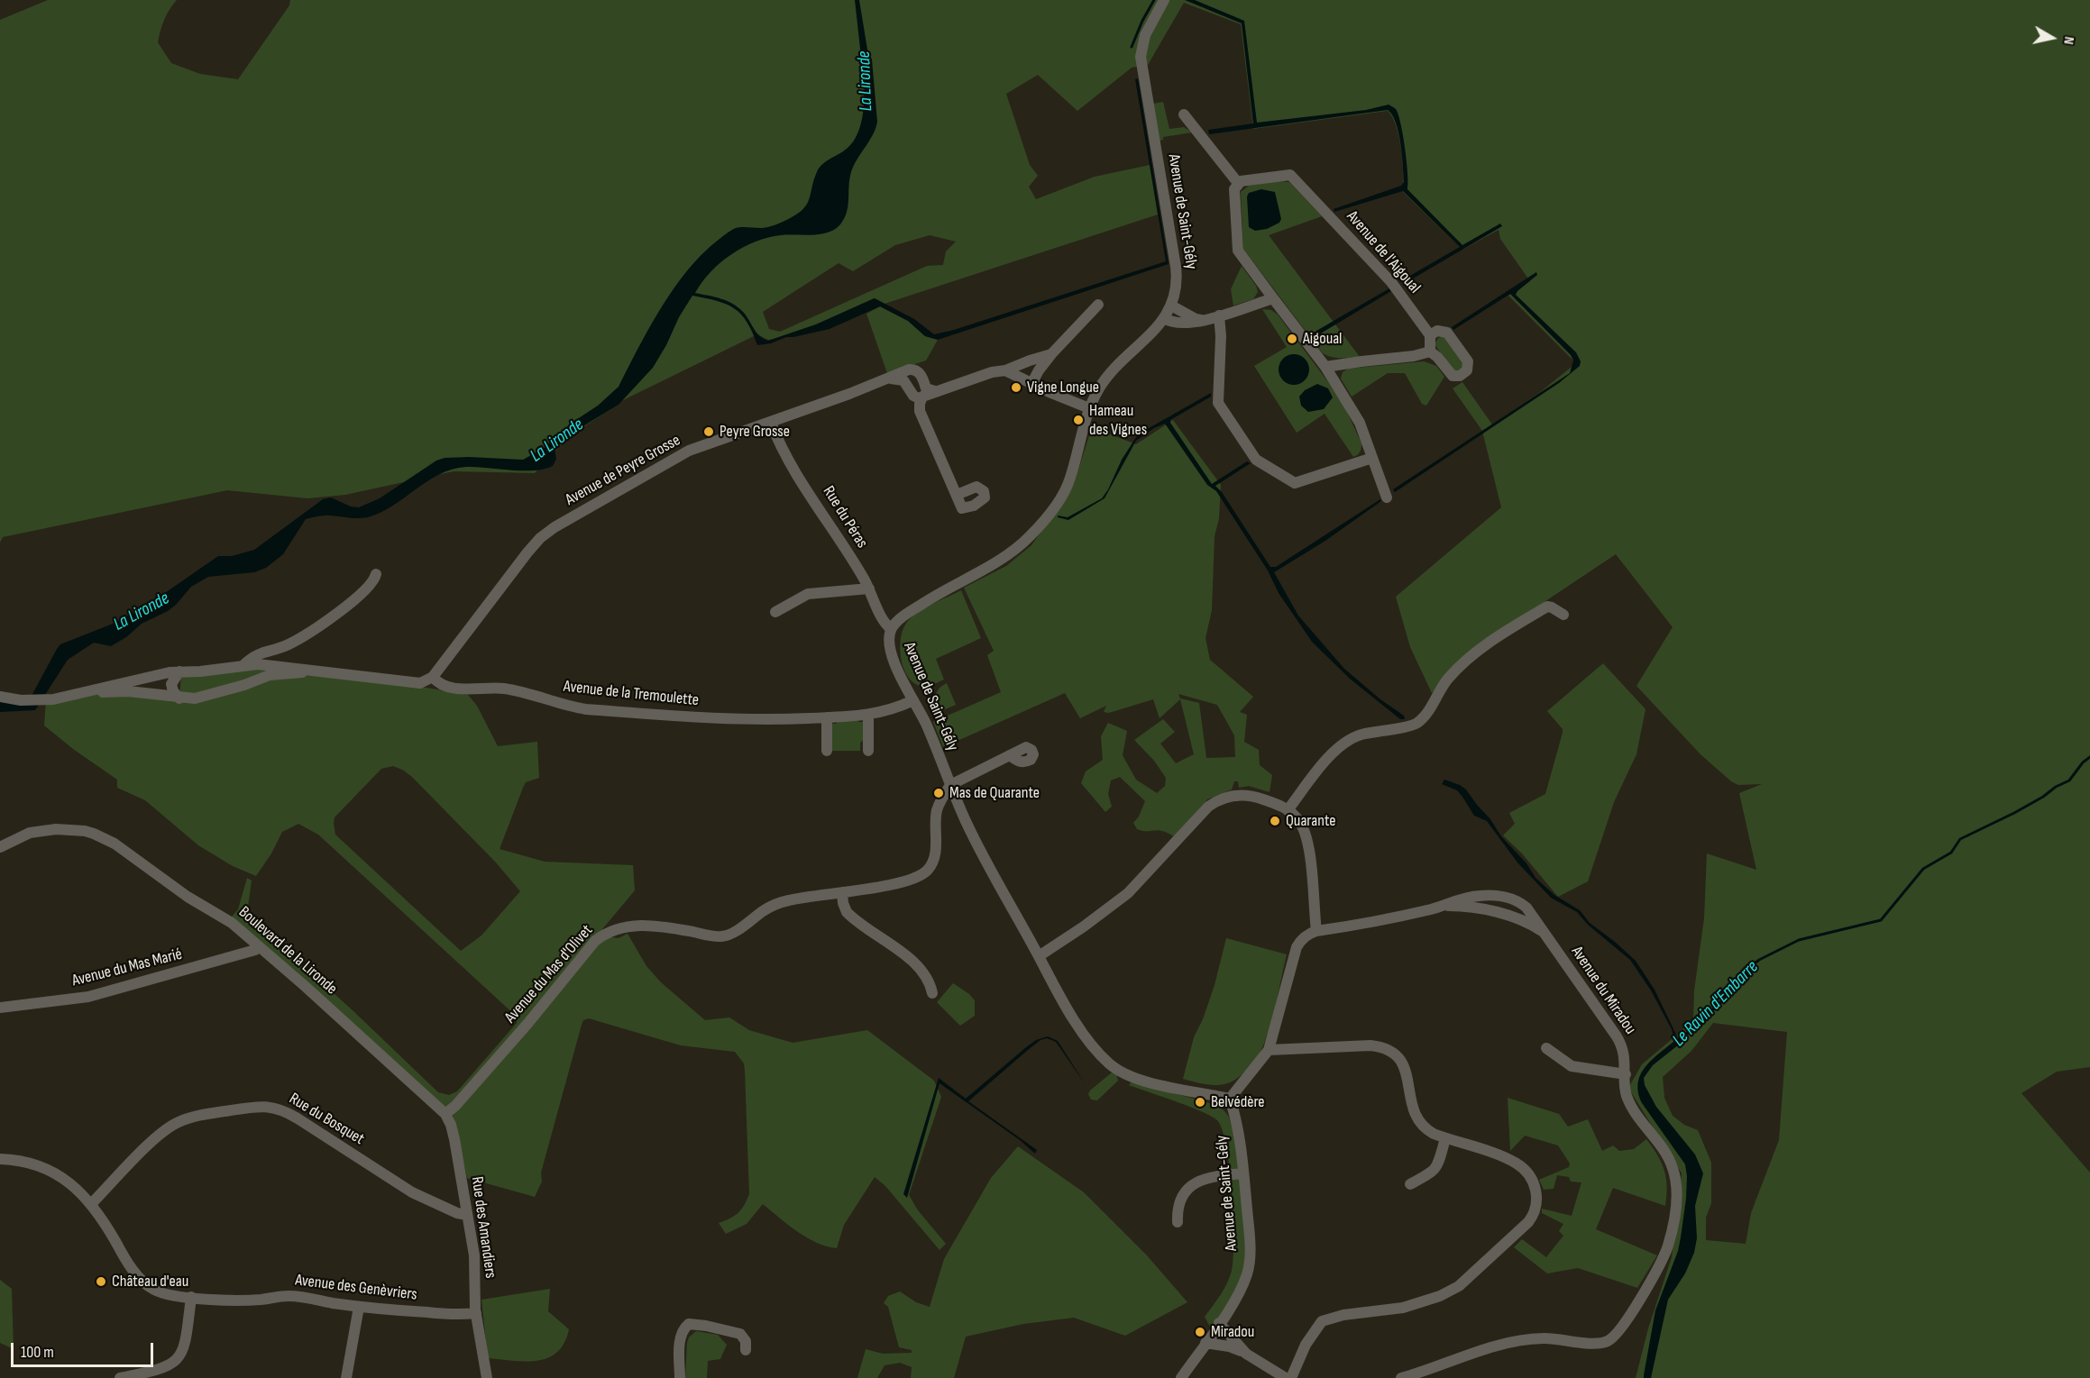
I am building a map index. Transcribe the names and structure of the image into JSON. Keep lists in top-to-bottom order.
{
  "streets": {
    "street": [
      "Avenue de Saint-Gély",
      "Avenue de l'Aigoual",
      "Avenue de Peyre Grosse",
      "Rue du Péras",
      "Avenue de la Tremoulette",
      "Boulevard de la Lironde",
      "Avenue du Mas Marié",
      "Avenue du Mas d'Olivet",
      "Avenue du Miradou",
      "Rue du Bosquet",
      "Rue des Amandiers",
      "Avenue des Genèvriers"
    ]
  },
  "crossings": [
    ["Avenue de Saint-Gély", "Rue du Péras"],
    ["Avenue de Saint-Gély", "Avenue de la Tremoulette"],
    ["Avenue de Saint-Gély", "Avenue du Mas d'Olivet"],
    ["Avenue de Peyre Grosse", "Rue du Péras"],
    ["Avenue de Peyre Grosse", "Avenue de la Tremoulette"],
    ["Boulevard de la Lironde", "Avenue du Mas Marié"],
    ["Boulevard de la Lironde", "Avenue du Mas d'Olivet"],
    ["Boulevard de la Lironde", "Rue des Amandiers"],
    ["Avenue du Mas d'Olivet", "Rue des Amandiers"],
    ["Rue du Bosquet", "Rue des Amandiers"],
    ["Rue du Bosquet", "Avenue des Genèvriers"],
    ["Rue des Amandiers", "Avenue des Genèvriers"]
  ],
  "water": ["La Lironde", "Le Ravin d'Embarre"],
  "places": [
    "Aigoual",
    "Vigne Longue",
    "Hameau des Vignes",
    "Peyre Grosse",
    "Mas de Quarante",
    "Quarante",
    "Belvédère",
    "Château d'eau",
    "Miradou"
  ],
  "scale_bar": "100 m",
  "north": "right"
}
